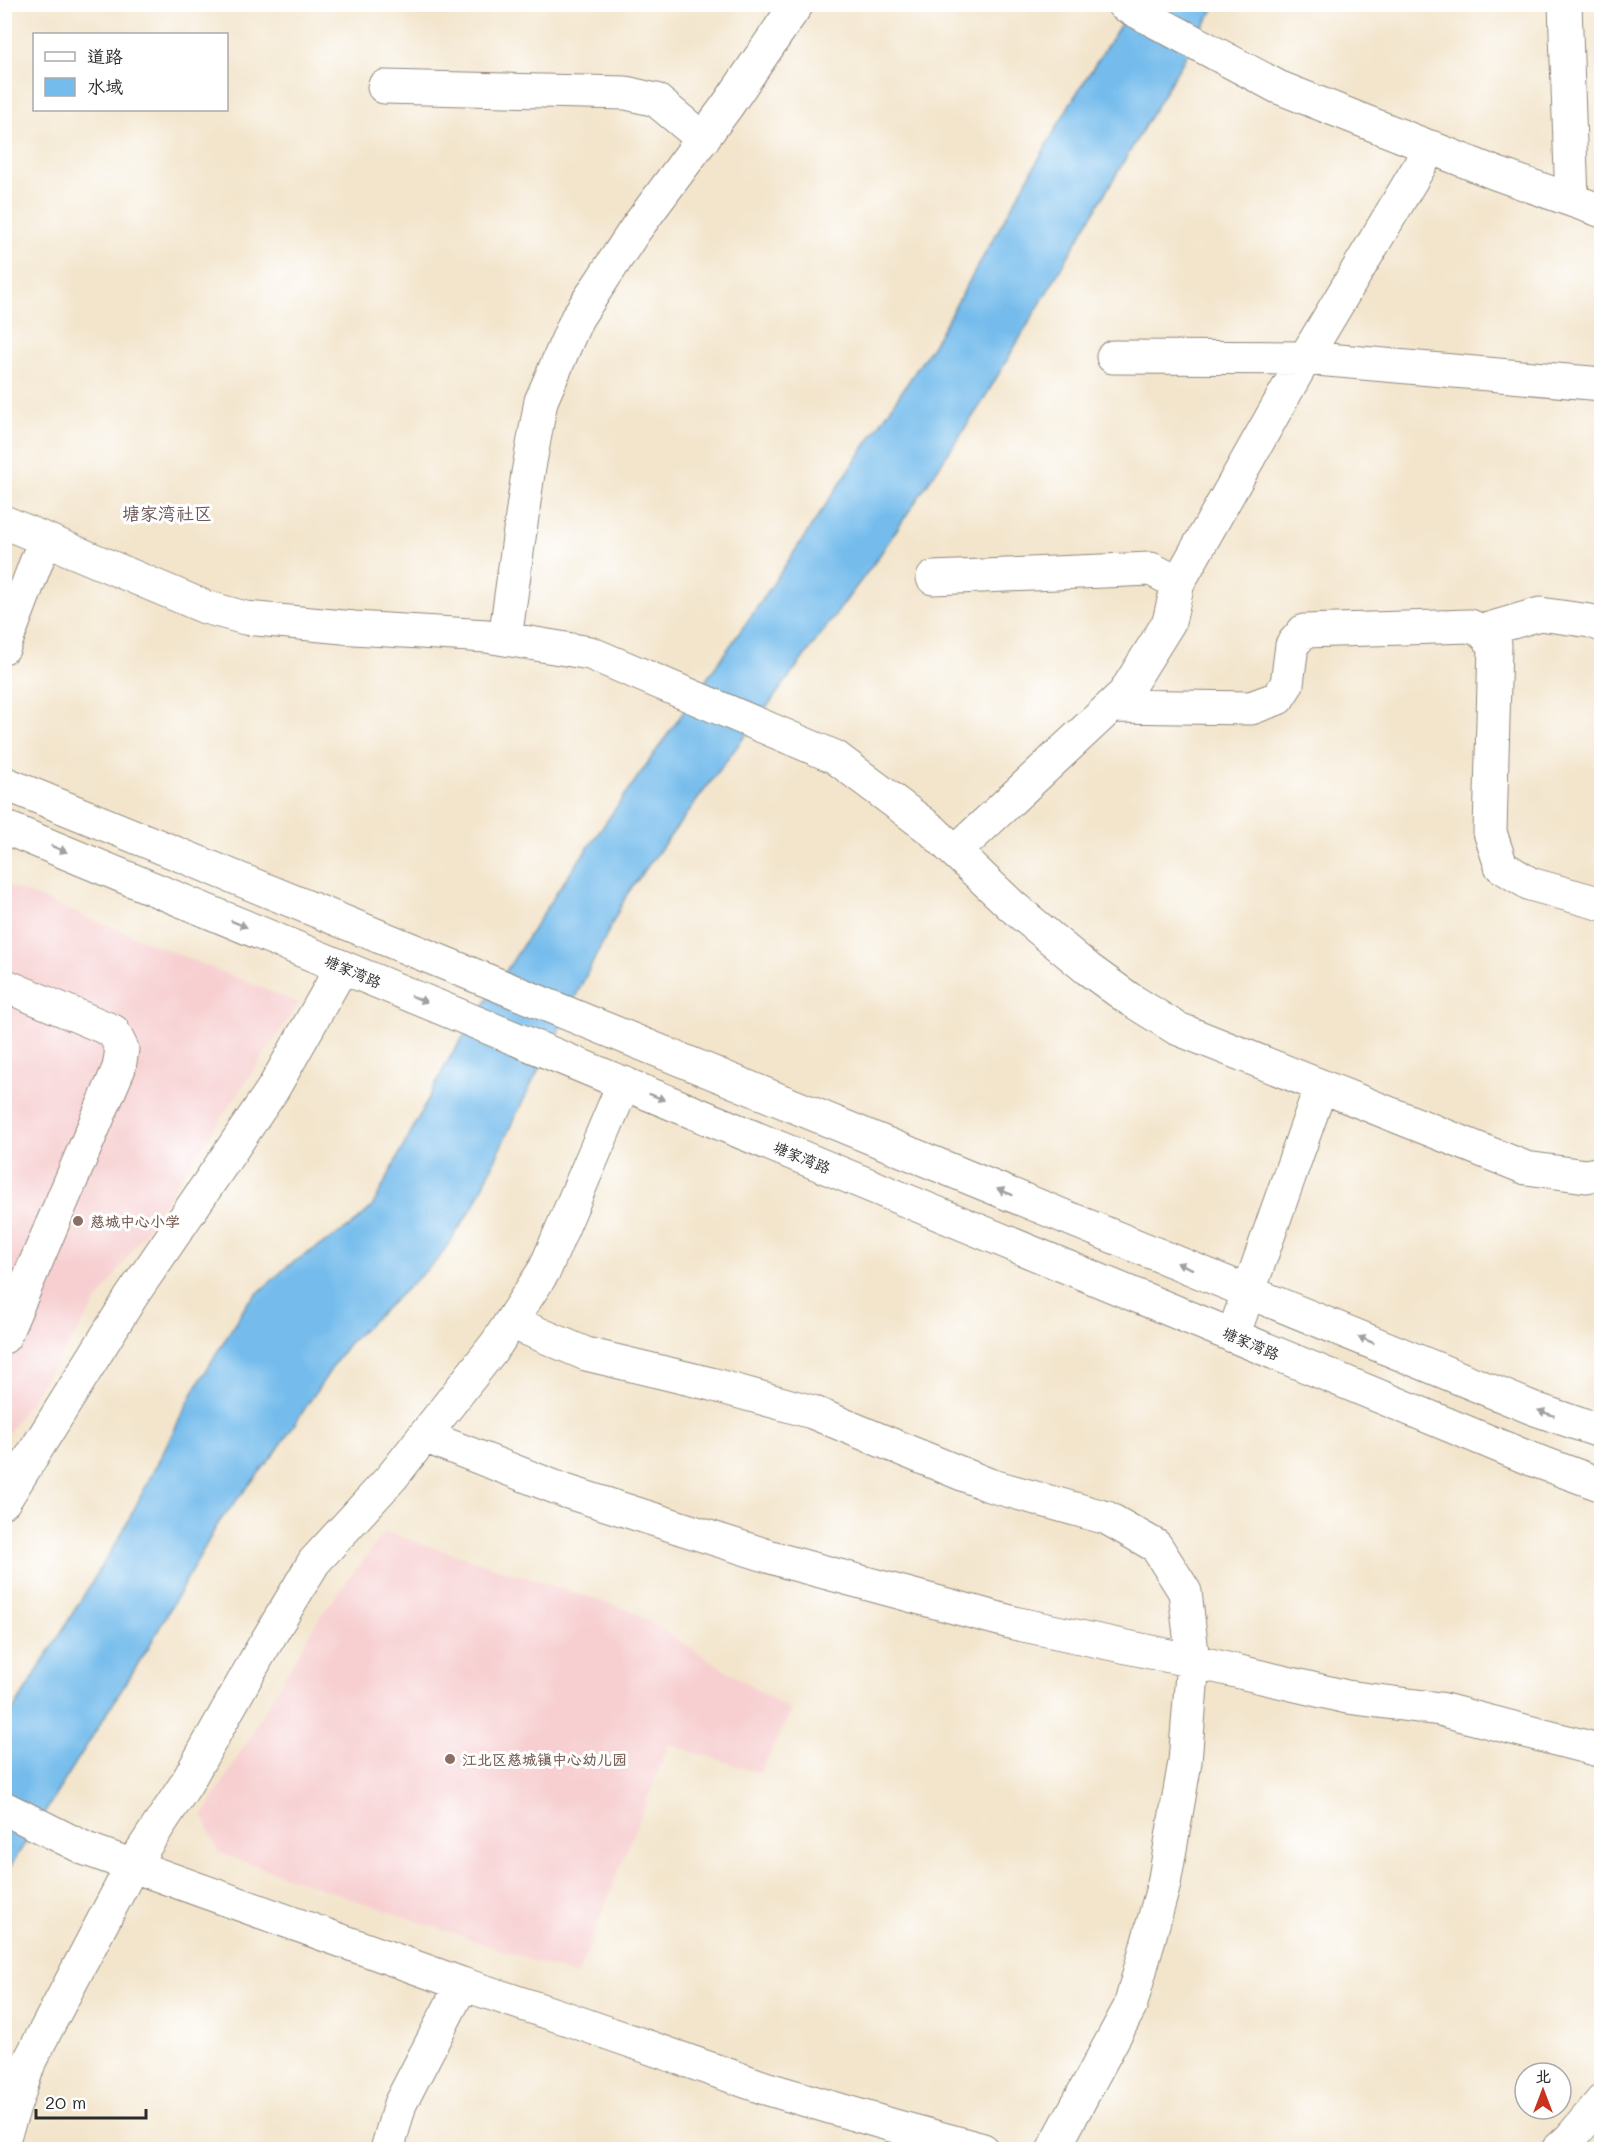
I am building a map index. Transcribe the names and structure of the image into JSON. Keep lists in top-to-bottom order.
{
  "streets": {
    "main road": ["塘家湾路"]
  },
  "districts": ["塘家湾社区"],
  "places": ["慈城中心小学", "江北区慈城镇中心幼儿园"],
  "legend": ["道路", "水域"],
  "scale_bar": "20 m",
  "north": "top"
}
